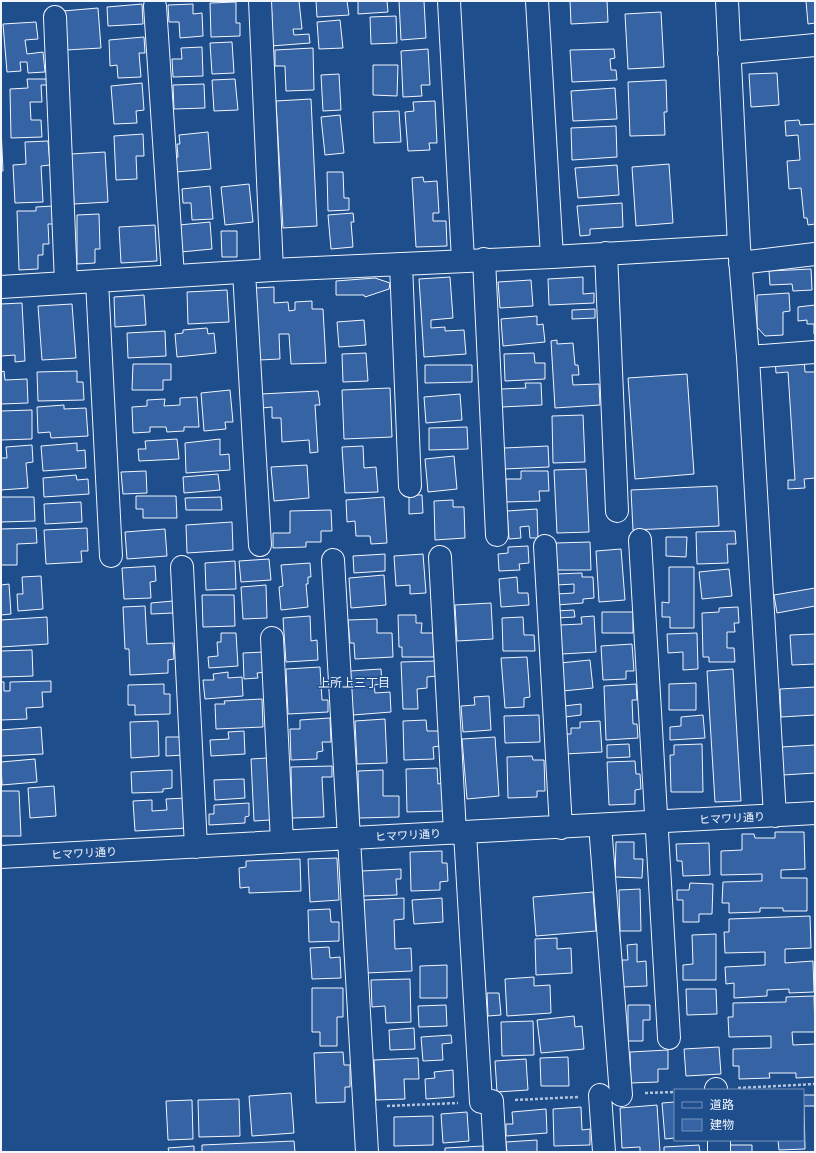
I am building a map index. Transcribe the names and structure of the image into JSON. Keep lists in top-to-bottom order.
{
  "streets": {
    "street": ["ヒマワリ通り"]
  },
  "districts": ["上所上三丁目"],
  "legend": ["道路", "建物"]
}
